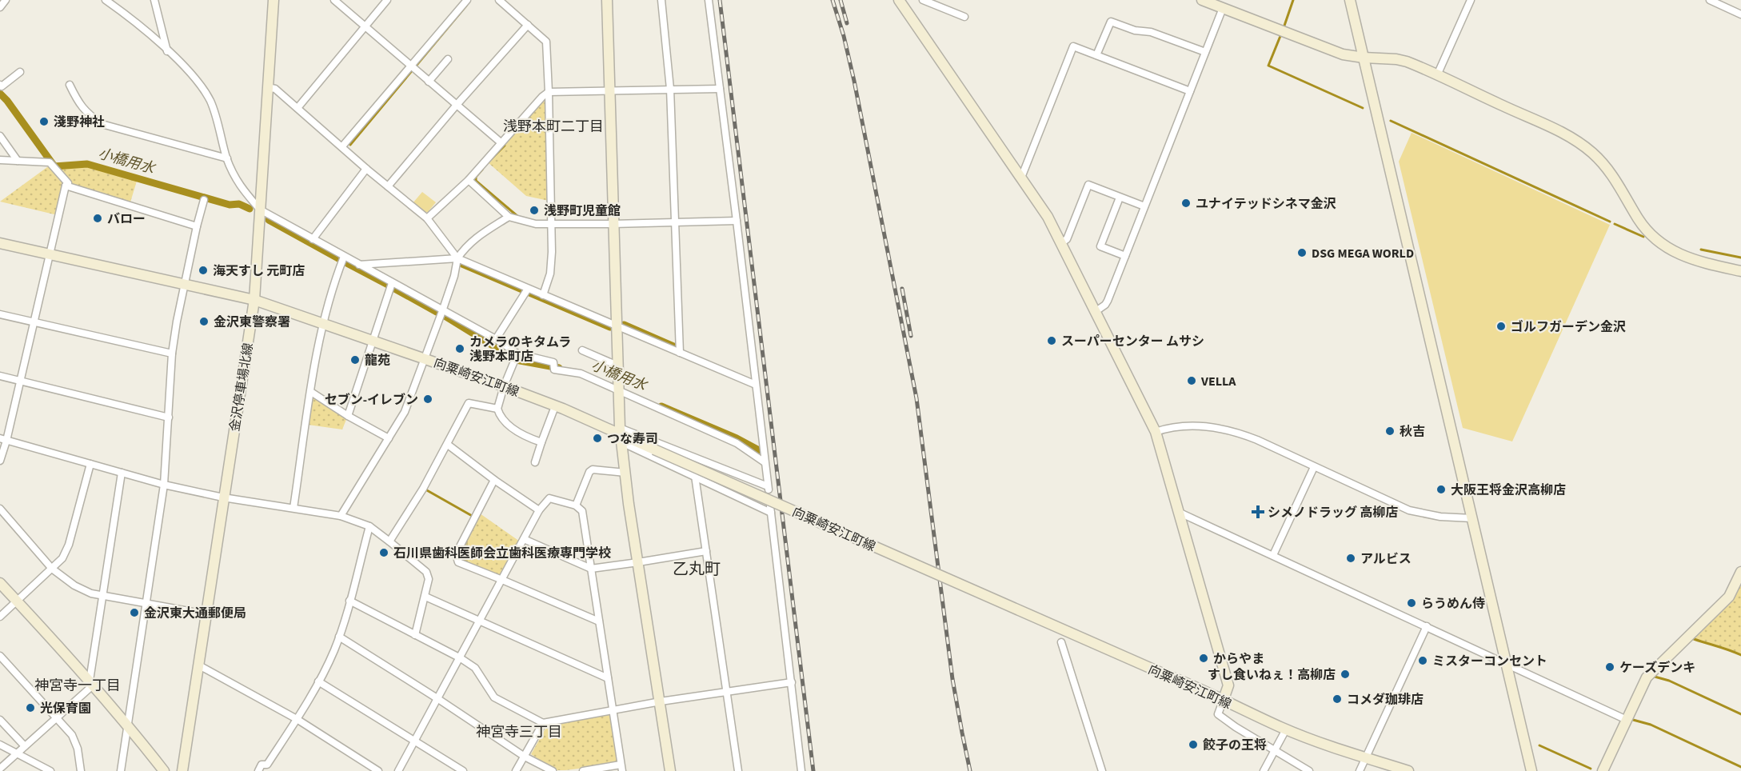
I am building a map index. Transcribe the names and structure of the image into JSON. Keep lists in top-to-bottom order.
{
  "streets": {
    "street": ["向粟崎安江町線", "金沢停車場北線"]
  },
  "crossings": [
    ["向粟崎安江町線", "金沢停車場北線"]
  ],
  "districts": [
    "浅野本町二丁目",
    "乙丸町",
    "神宮寺一丁目",
    "神宮寺三丁目"
  ],
  "water": ["小橋用水"],
  "places": {
    "other": [
      "淺野神社",
      "ユナイテッドシネマ金沢",
      "浅野町児童館",
      "バロー",
      "DSG MEGA WORLD",
      "海天すし 元町店",
      "金沢東警察署",
      "ゴルフガーデン金沢",
      "スーパーセンター ムサシ",
      "カメラのキタムラ 浅野本町店",
      "龍苑",
      "VELLA",
      "セブン-イレブン",
      "秋吉",
      "つな寿司",
      "大阪王将金沢高柳店",
      "石川県歯科医師会立歯科医療専門学校",
      "アルビス",
      "らうめん侍",
      "金沢東大通郵便局",
      "からやま",
      "ミスターコンセント",
      "ケーズデンキ",
      "すし食いねぇ！高柳店",
      "コメダ珈琲店",
      "光保育園",
      "餃子の王将"
    ],
    "health": ["シメノドラッグ 高柳店"]
  }
}
